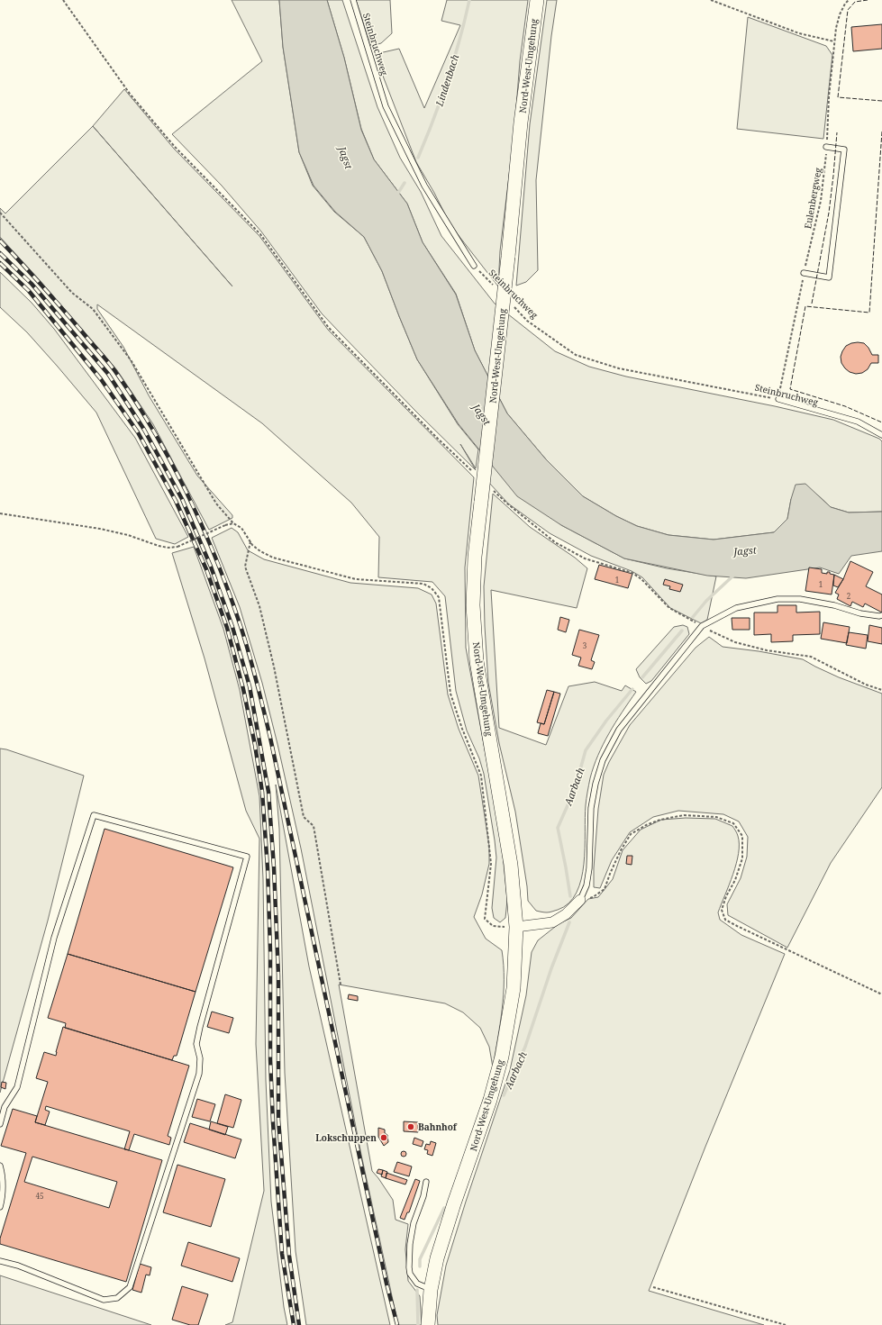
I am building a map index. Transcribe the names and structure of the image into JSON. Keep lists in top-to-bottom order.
{
  "streets": {
    "main road": ["Nord-West-Umgehung"],
    "lane": ["Steinbruchweg"],
    "path": ["Eulenbergweg"]
  },
  "crossings": [
    ["Steinbruchweg", "Eulenbergweg"]
  ],
  "water": ["Lindenbach", "Jagst", "Aarbach"],
  "places": ["Bahnhof", "Lokschuppen"],
  "house_numbers": [
    "1",
    "1",
    "2",
    "3",
    "45"
  ]
}
